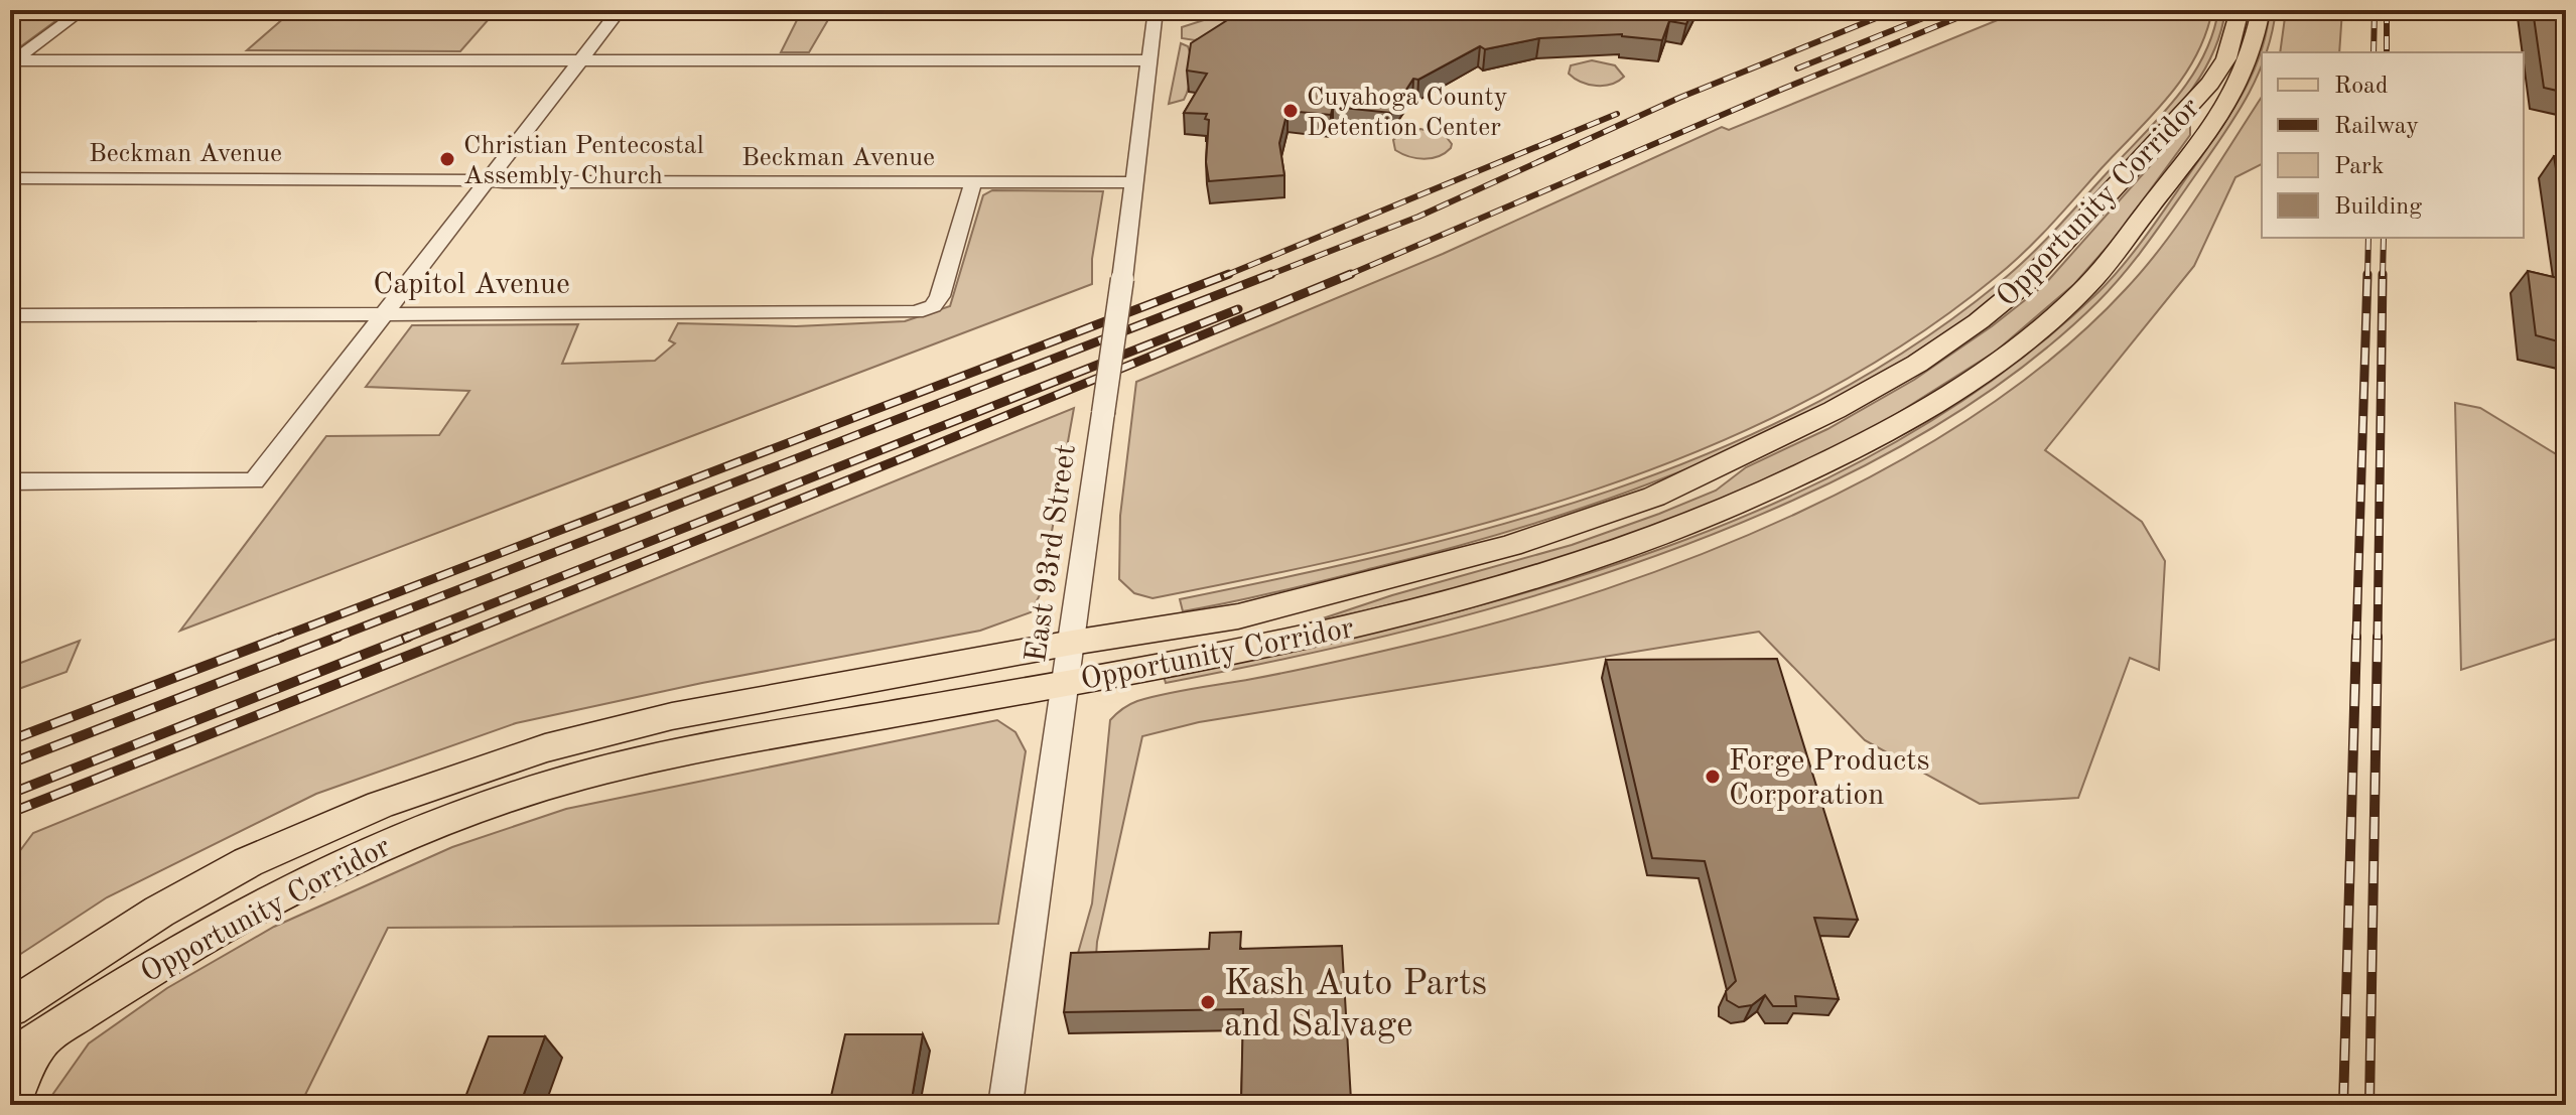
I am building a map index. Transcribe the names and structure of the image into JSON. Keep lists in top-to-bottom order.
{
  "streets": {
    "main road": ["Opportunity Corridor"],
    "street": ["Beckman Avenue", "Capitol Avenue", "East 93rd Street"]
  },
  "crossings": [
    ["Beckman Avenue", "Capitol Avenue"],
    ["Beckman Avenue", "East 93rd Street"],
    ["Opportunity Corridor", "East 93rd Street"]
  ],
  "places": [
    "Cuyahoga County Detention Center",
    "Christian Pentecostal Assembly Church",
    "Forge Products Corporation",
    "Kash Auto Parts and Salvage"
  ],
  "legend": [
    "Road",
    "Railway",
    "Park",
    "Building"
  ]
}
